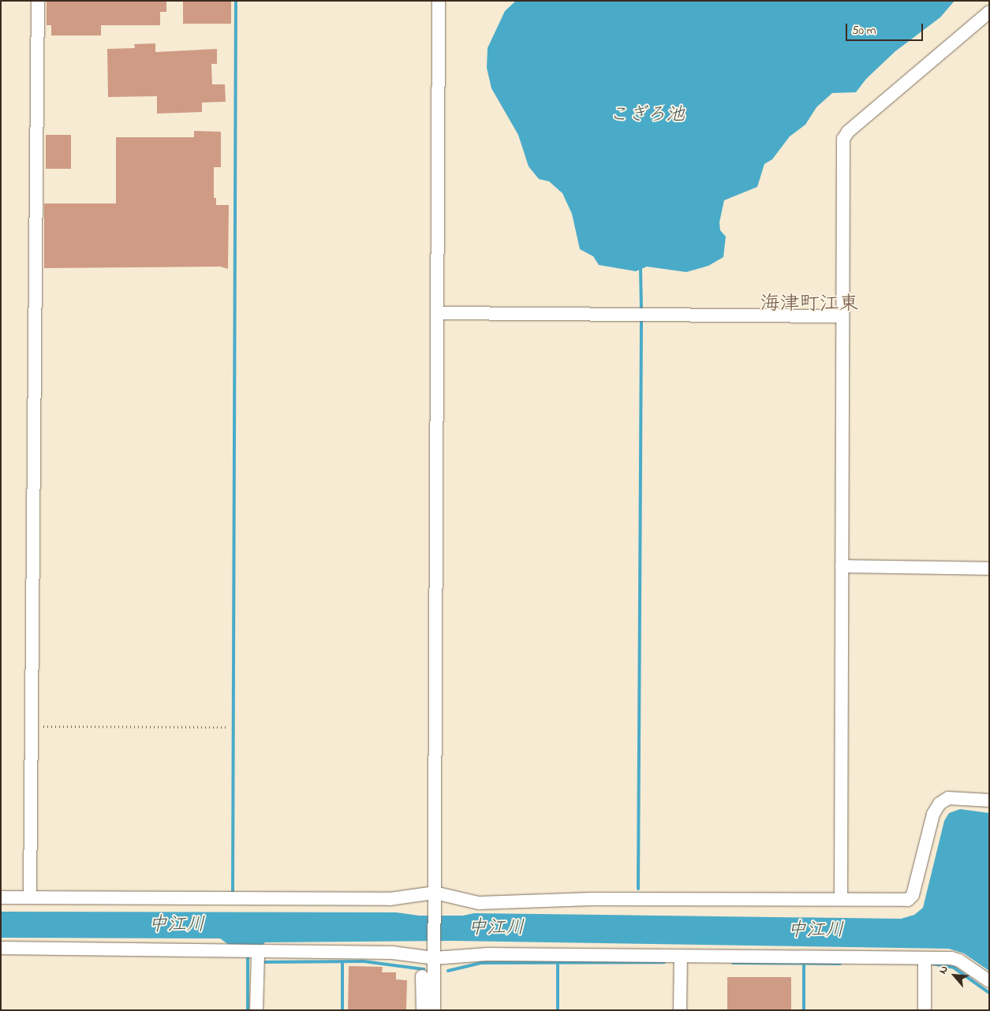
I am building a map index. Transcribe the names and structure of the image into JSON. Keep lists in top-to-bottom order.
{
  "districts": ["海津町江東"],
  "water": ["こぎろ池", "中江川"],
  "scale_bar": "50 m",
  "north": "top left"
}
